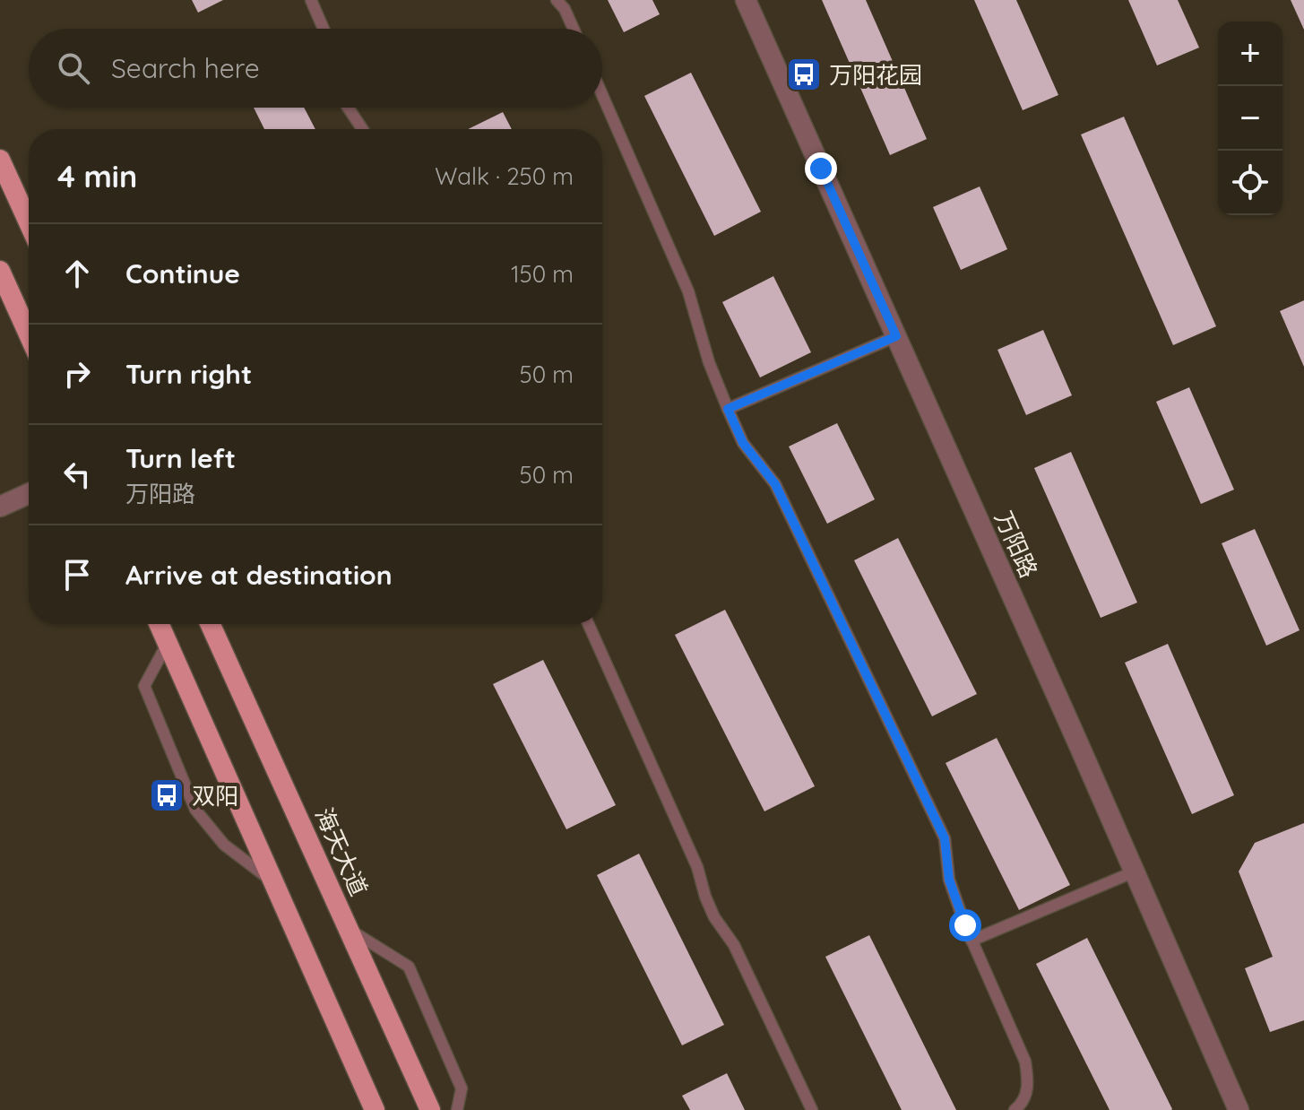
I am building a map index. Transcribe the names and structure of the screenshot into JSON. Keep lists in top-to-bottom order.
{
  "streets": {
    "main road": ["海天大道"],
    "street": ["万阳路"]
  },
  "places": {
    "bus stop": ["万阳花园", "双阳"]
  },
  "page": {
    "map_buttons": ["+", "−"],
    "search": "Search here",
    "heading": ["4 min", "Walk · 250 m"],
    "list": [
      ["Continue", "150 m"],
      ["Turn right", "50 m"],
      ["Turn left", "万阳路", "50 m"],
      "Arrive at destination"
    ]
  }
}
